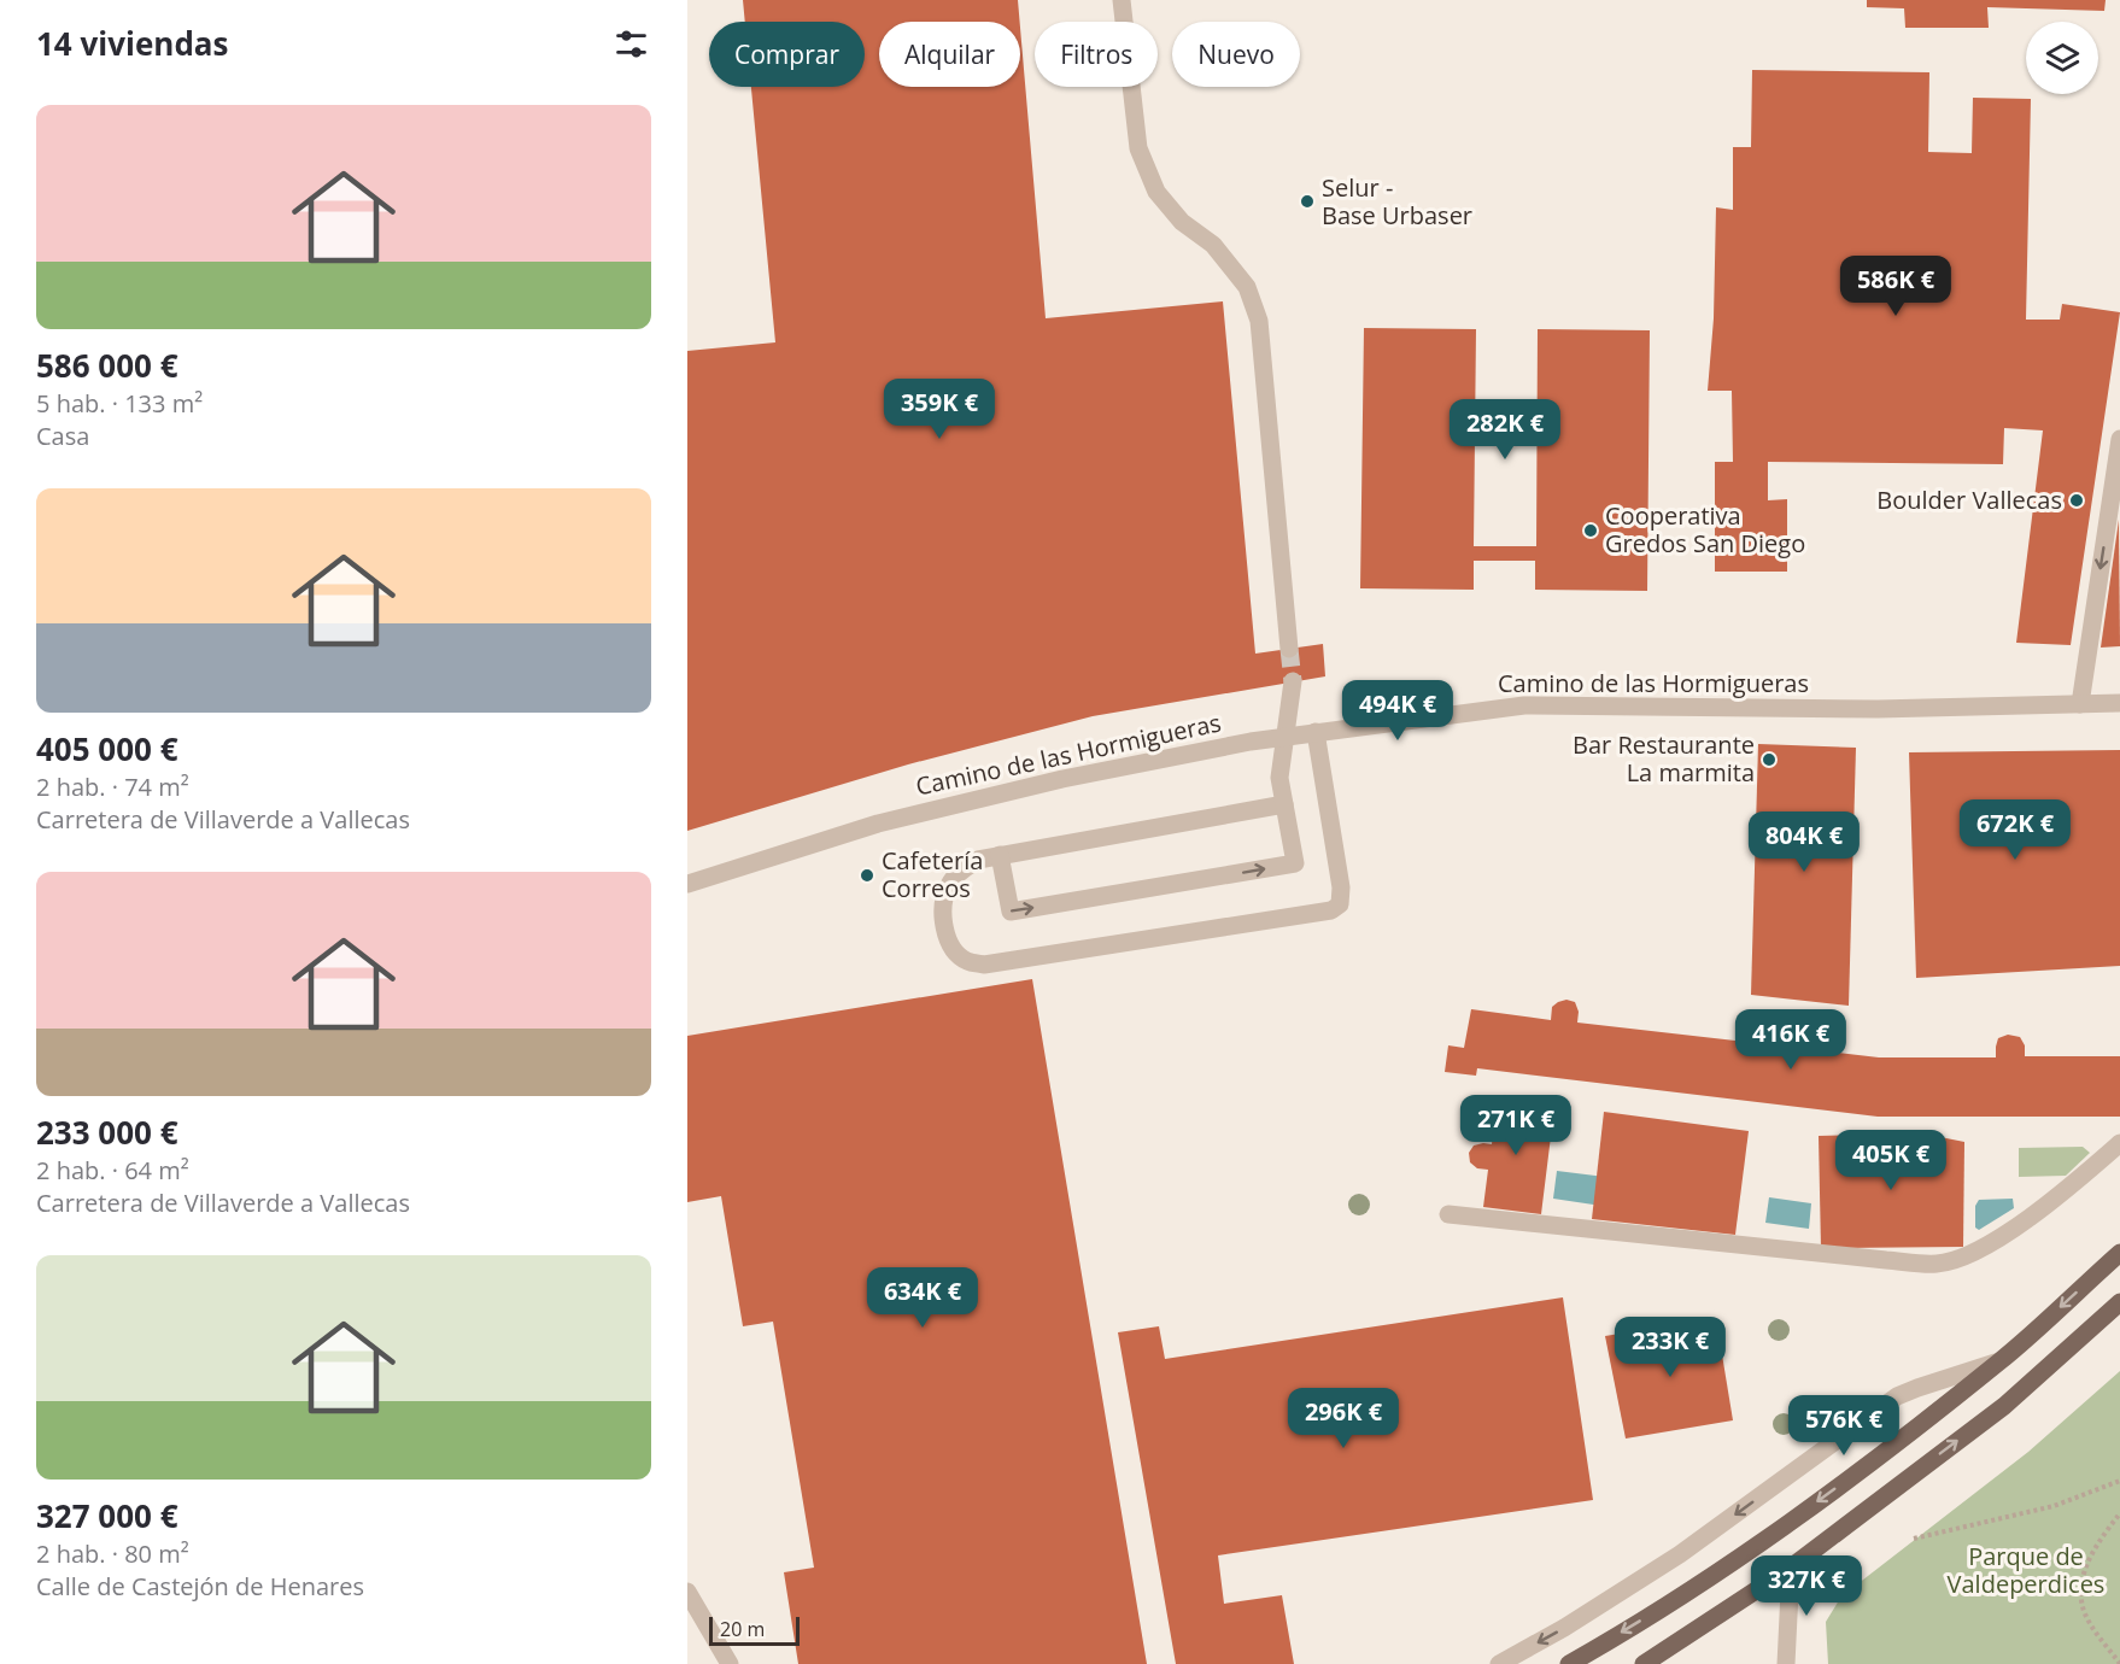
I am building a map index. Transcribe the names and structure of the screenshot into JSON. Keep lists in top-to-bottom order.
{
  "streets": {
    "street": ["Camino de las Hormigueras"]
  },
  "parks": ["Parque de Valdeperdices"],
  "places": [
    "Selur - Base Urbaser",
    "Boulder Vallecas",
    "Cooperativa Gredos San Diego",
    "Bar Restaurante La marmita",
    "Cafetería Correos"
  ],
  "scale_bar": "20 m",
  "page": {
    "heading": "14 viviendas",
    "chip": [
      "Comprar",
      "Alquilar",
      "Filtros",
      "Nuevo"
    ],
    "list": [
      {
        "name": "586 000 €",
        "note": "5 hab. · 133 m² · Casa"
      },
      {
        "name": "405 000 €",
        "note": "2 hab. · 74 m² · Carretera de Villaverde a Vallecas"
      },
      {
        "name": "233 000 €",
        "note": "2 hab. · 64 m² · Carretera de Villaverde a Vallecas"
      },
      {
        "name": "327 000 €",
        "note": "2 hab. · 80 m² · Calle de Castejón de Henares"
      }
    ],
    "price": [
      "586K €",
      "359K €",
      "282K €",
      "494K €",
      "672K €",
      "804K €",
      "416K €",
      "271K €",
      "405K €",
      "634K €",
      "233K €",
      "296K €",
      "576K €",
      "327K €"
    ],
    "scale": "20 m"
  }
}
